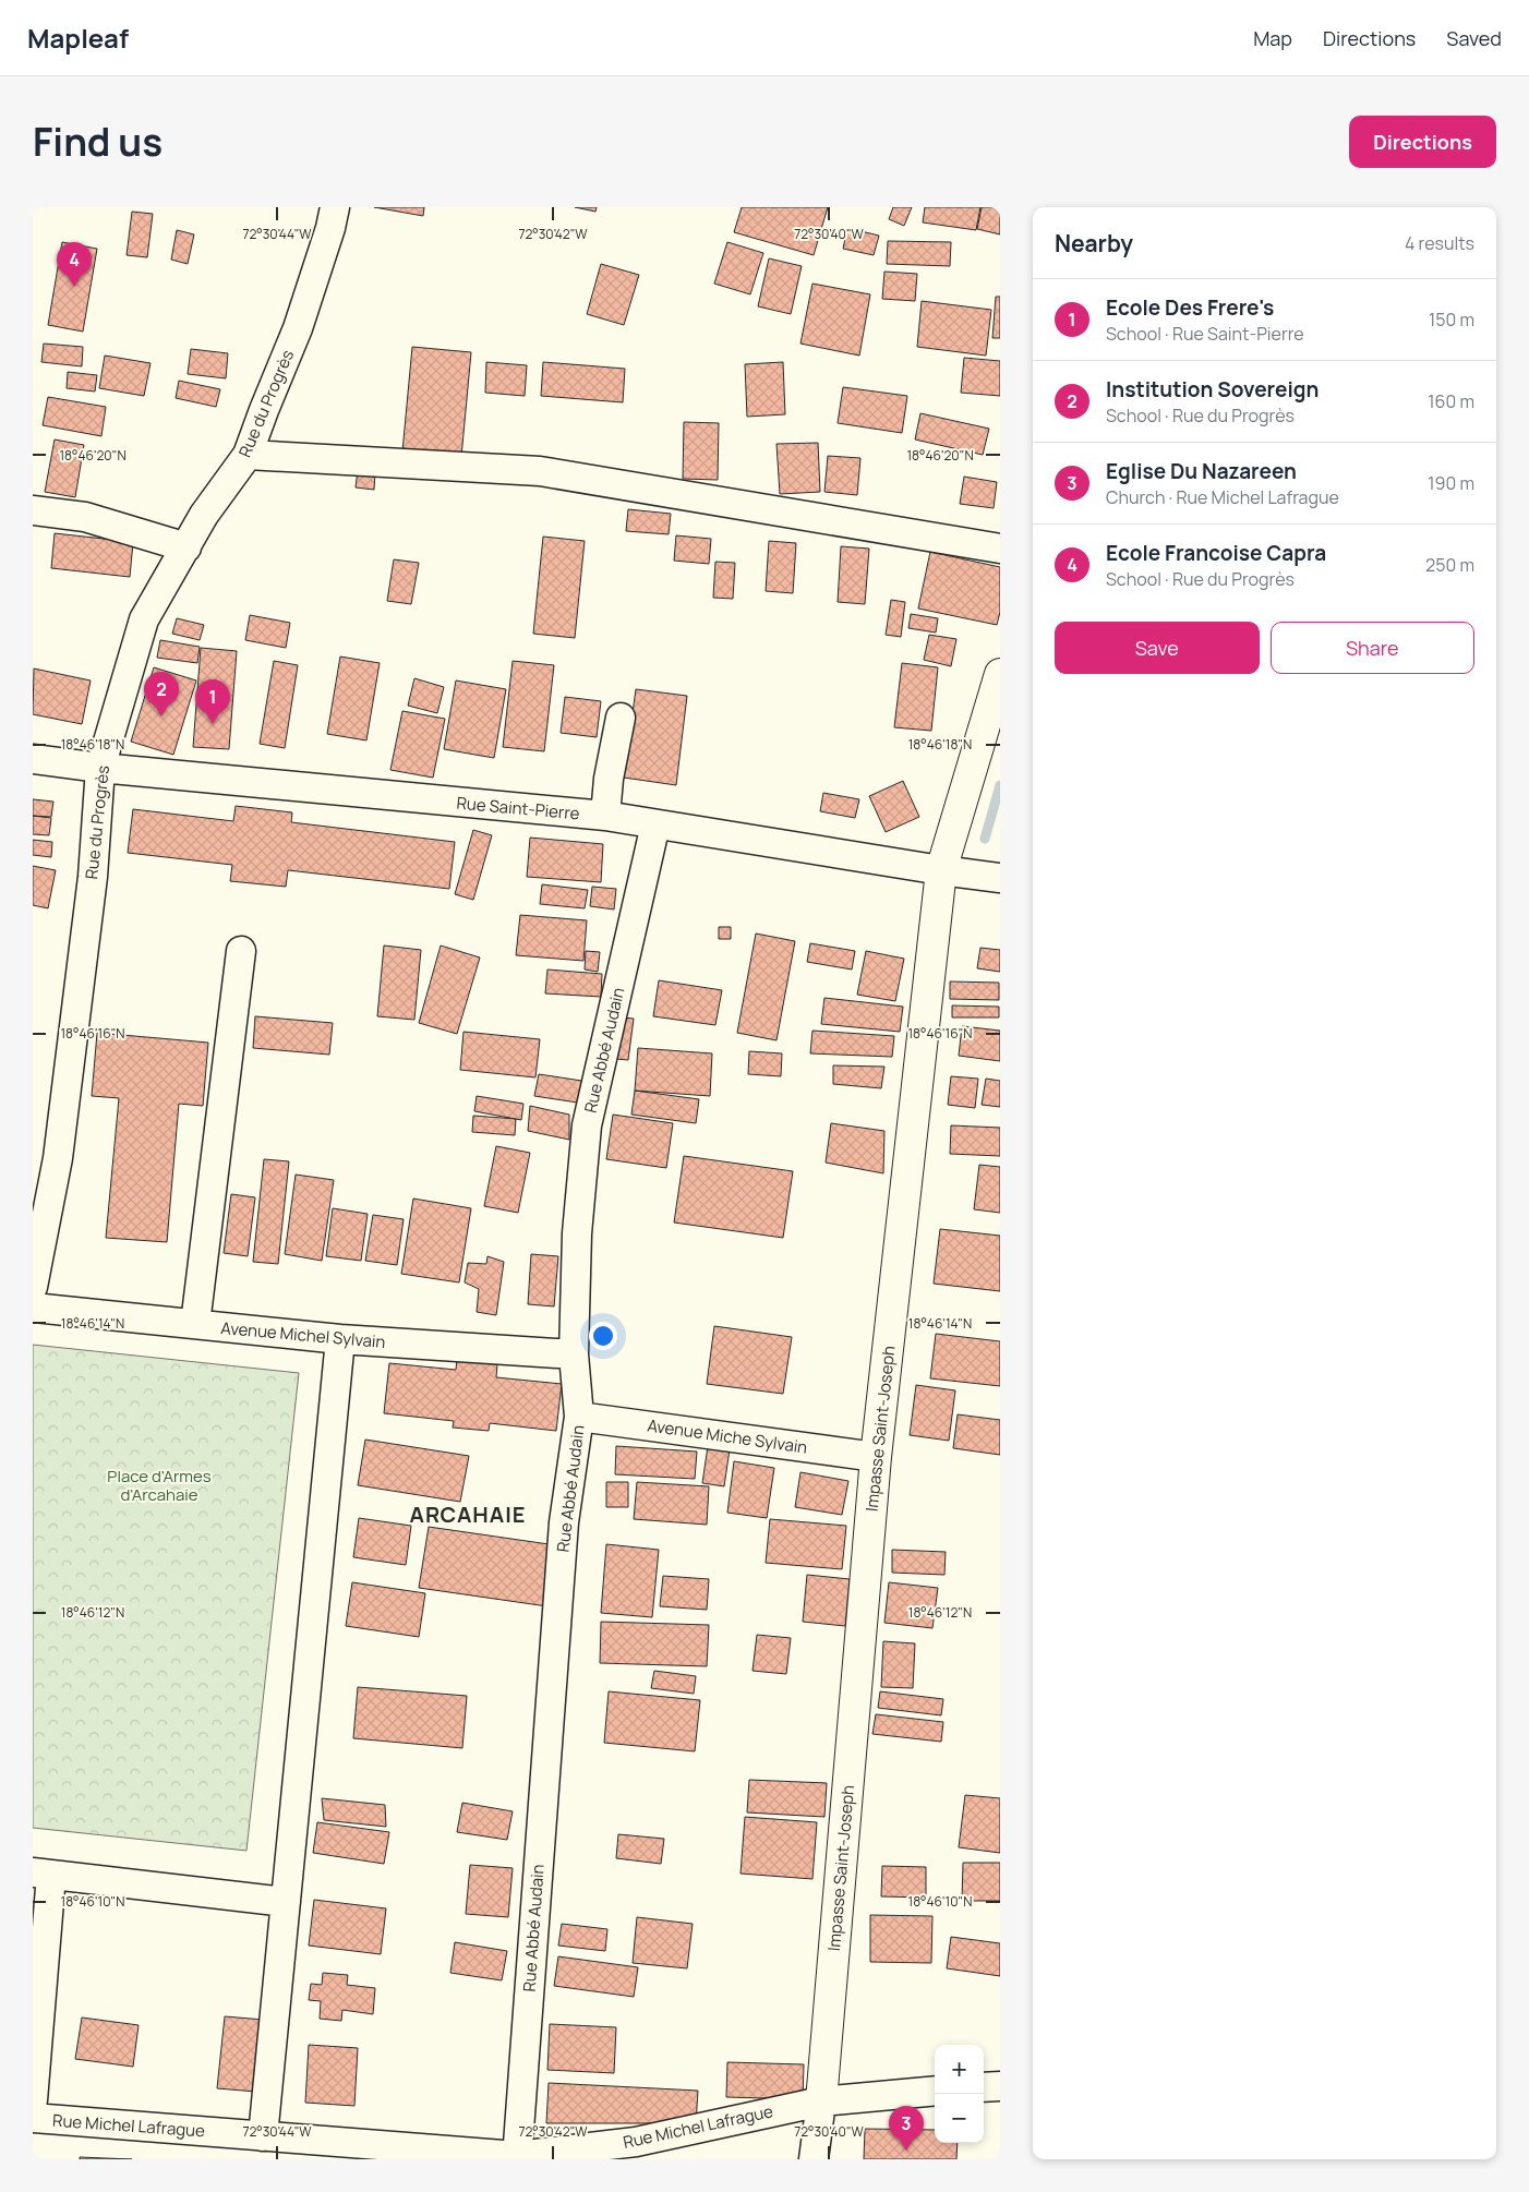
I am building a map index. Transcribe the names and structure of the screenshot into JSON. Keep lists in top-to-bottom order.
{
  "streets": {
    "street": [
      "Rue du Progrès",
      "Rue Saint-Pierre",
      "Rue Abbé Audain",
      "Avenue Michel Sylvain",
      "Impasse Saint-Joseph",
      "Avenue Miche Sylvain",
      "Rue Michel Lafrague"
    ]
  },
  "crossings": [
    ["Rue du Progrès", "Rue Saint-Pierre"],
    ["Rue Saint-Pierre", "Rue Abbé Audain"],
    ["Rue Saint-Pierre", "Impasse Saint-Joseph"],
    ["Rue Abbé Audain", "Avenue Michel Sylvain"],
    ["Rue Abbé Audain", "Avenue Miche Sylvain"],
    ["Rue Abbé Audain", "Rue Michel Lafrague"],
    ["Impasse Saint-Joseph", "Avenue Miche Sylvain"],
    ["Impasse Saint-Joseph", "Rue Michel Lafrague"]
  ],
  "districts": ["ARCAHAIE"],
  "parks": ["Place d'Armes d'Arcahaie"],
  "page": {
    "header": "Mapleaf",
    "nav": ["Map", "Directions", "Saved"],
    "title": "Find us",
    "buttons": [
      "Directions",
      ["Save", "Share"]
    ],
    "heading": ["Nearby", "4 results"],
    "pins": [
      "4",
      "2",
      "1",
      "3"
    ],
    "list": [
      {
        "mark": "1",
        "name": "Ecole Des Frere's",
        "note": "School · Rue Saint-Pierre",
        "value": "150 m"
      },
      {
        "mark": "2",
        "name": "Institution Sovereign",
        "note": "School · Rue du Progrès",
        "value": "160 m"
      },
      {
        "mark": "3",
        "name": "Eglise Du Nazareen",
        "note": "Church · Rue Michel Lafrague",
        "value": "190 m"
      },
      {
        "mark": "4",
        "name": "Ecole Francoise Capra",
        "note": "School · Rue du Progrès",
        "value": "250 m"
      }
    ],
    "map_buttons": ["+", "−"]
  },
  "coordinates": [
    "72°30'44\"W",
    "72°30'42\"W",
    "72°30'40\"W",
    "18°46'20\"N",
    "18°46'18\"N",
    "18°46'16\"N",
    "18°46'14\"N",
    "18°46'12\"N",
    "18°46'10\"N"
  ]
}
